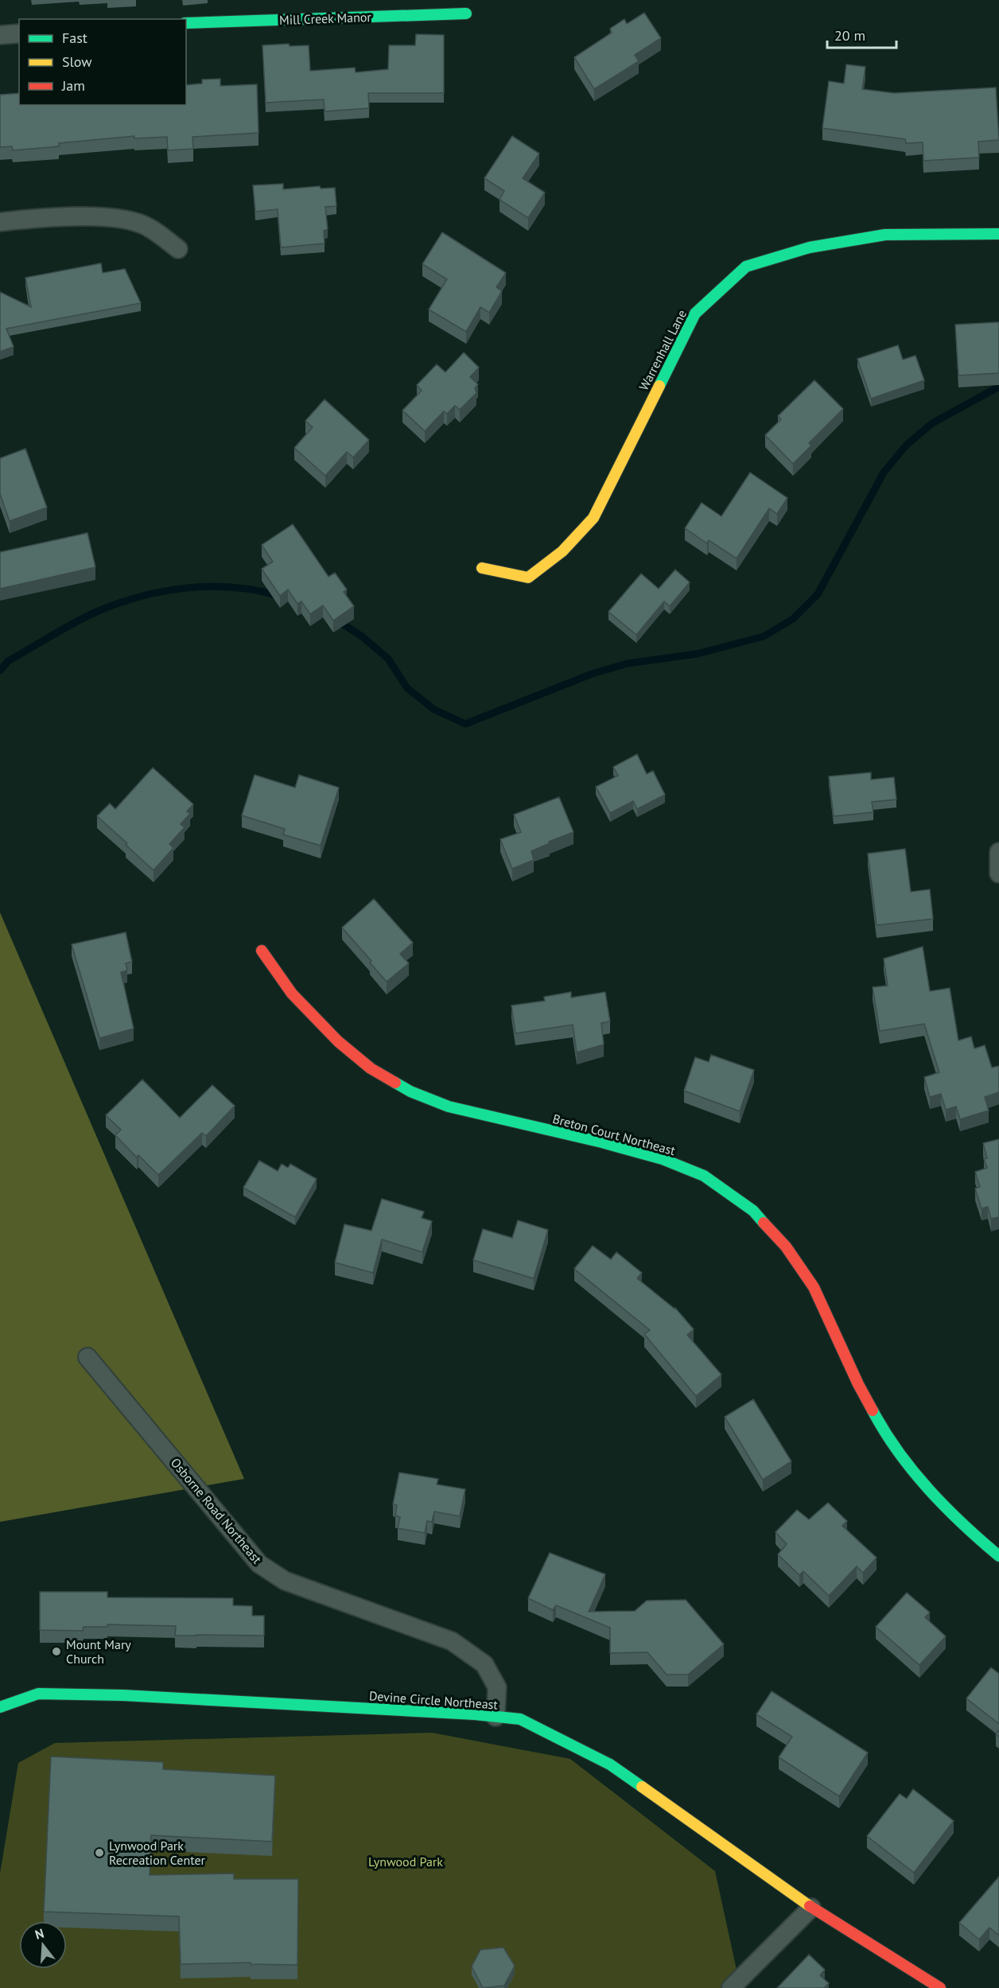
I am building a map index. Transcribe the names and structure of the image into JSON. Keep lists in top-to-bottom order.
{
  "streets": {
    "street": [
      "Mill Creek Manor",
      "Warrenhall Lane",
      "Breton Court Northeast",
      "Osborne Road Northeast",
      "Devine Circle Northeast"
    ]
  },
  "crossings": [
    ["Osborne Road Northeast", "Devine Circle Northeast"]
  ],
  "parks": ["Lynwood Park"],
  "places": ["Mount Mary Church", "Lynwood Park Recreation Center"],
  "legend": ["Fast", "Slow", "Jam"],
  "scale_bar": "20 m",
  "north": "top"
}
